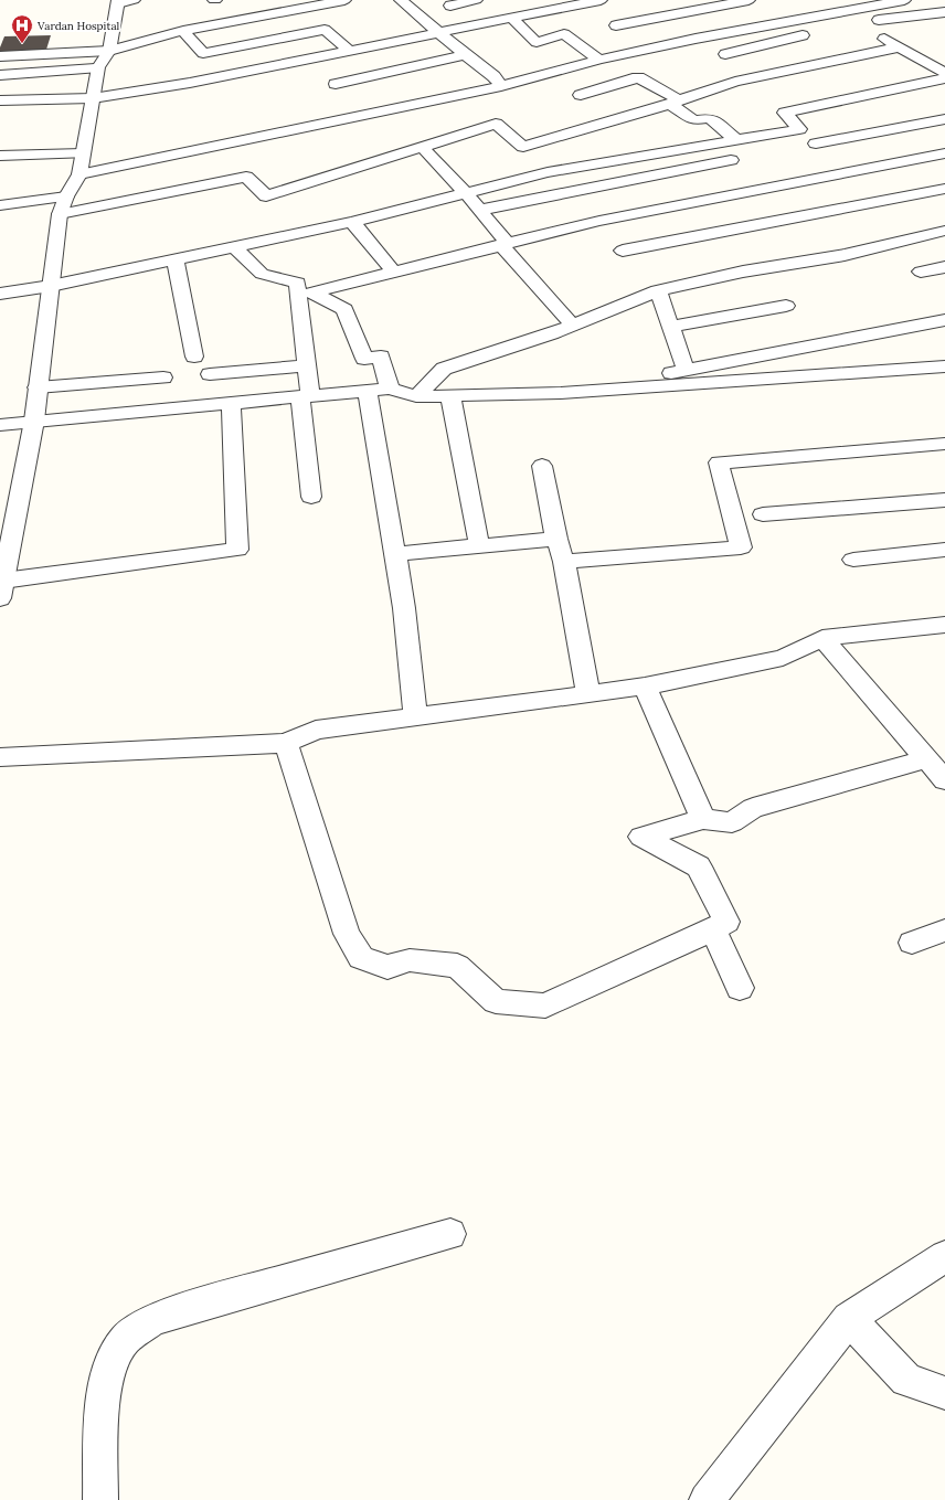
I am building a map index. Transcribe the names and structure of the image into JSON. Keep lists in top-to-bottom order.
{
  "places": {
    "hospital": ["Vardan Hospital"]
  }
}
